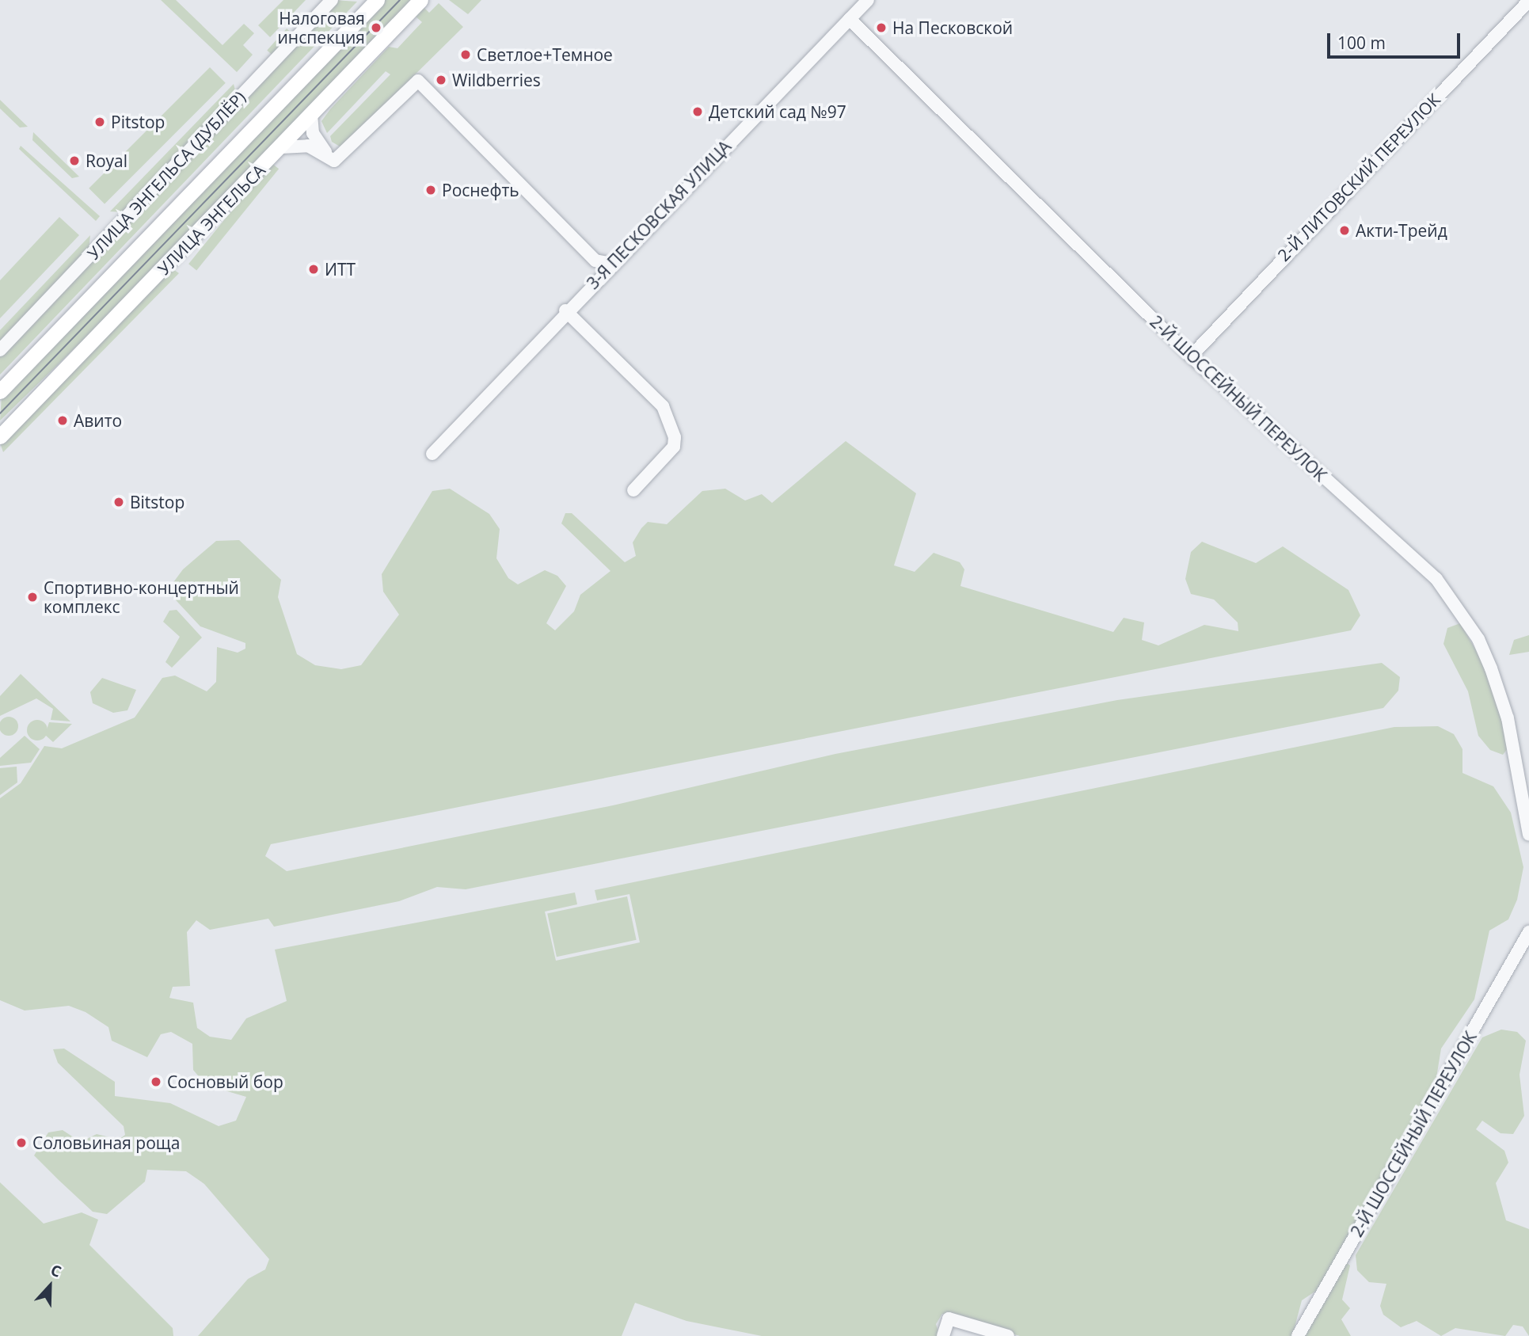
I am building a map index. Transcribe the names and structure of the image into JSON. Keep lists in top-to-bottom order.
{
  "streets": {
    "main road": ["УЛИЦА ЭНГЕЛЬСА"],
    "street": [
      "УЛИЦА ЭНГЕЛЬСА (ДУБЛЁР)",
      "2-Й ЛИТОВСКИЙ ПЕРЕУЛОК",
      "3-Я ПЕСКОВСКАЯ УЛИЦА",
      "2-Й ШОССЕЙНЫЙ ПЕРЕУЛОК"
    ]
  },
  "crossings": [
    ["2-Й ЛИТОВСКИЙ ПЕРЕУЛОК", "2-Й ШОССЕЙНЫЙ ПЕРЕУЛОК"],
    ["3-Я ПЕСКОВСКАЯ УЛИЦА", "2-Й ШОССЕЙНЫЙ ПЕРЕУЛОК"]
  ],
  "places": [
    "Налоговая инспекция",
    "На Песковской",
    "Светлое+Темное",
    "Wildberries",
    "Детский сад №97",
    "Pitstop",
    "Royal",
    "Роснефть",
    "Акти-Трейд",
    "ИТТ",
    "Авито",
    "Bitstop",
    "Спортивно-концертный комплекс",
    "Сосновый бор",
    "Соловьиная роща"
  ],
  "scale_bar": "100 m",
  "north": "top"
}
